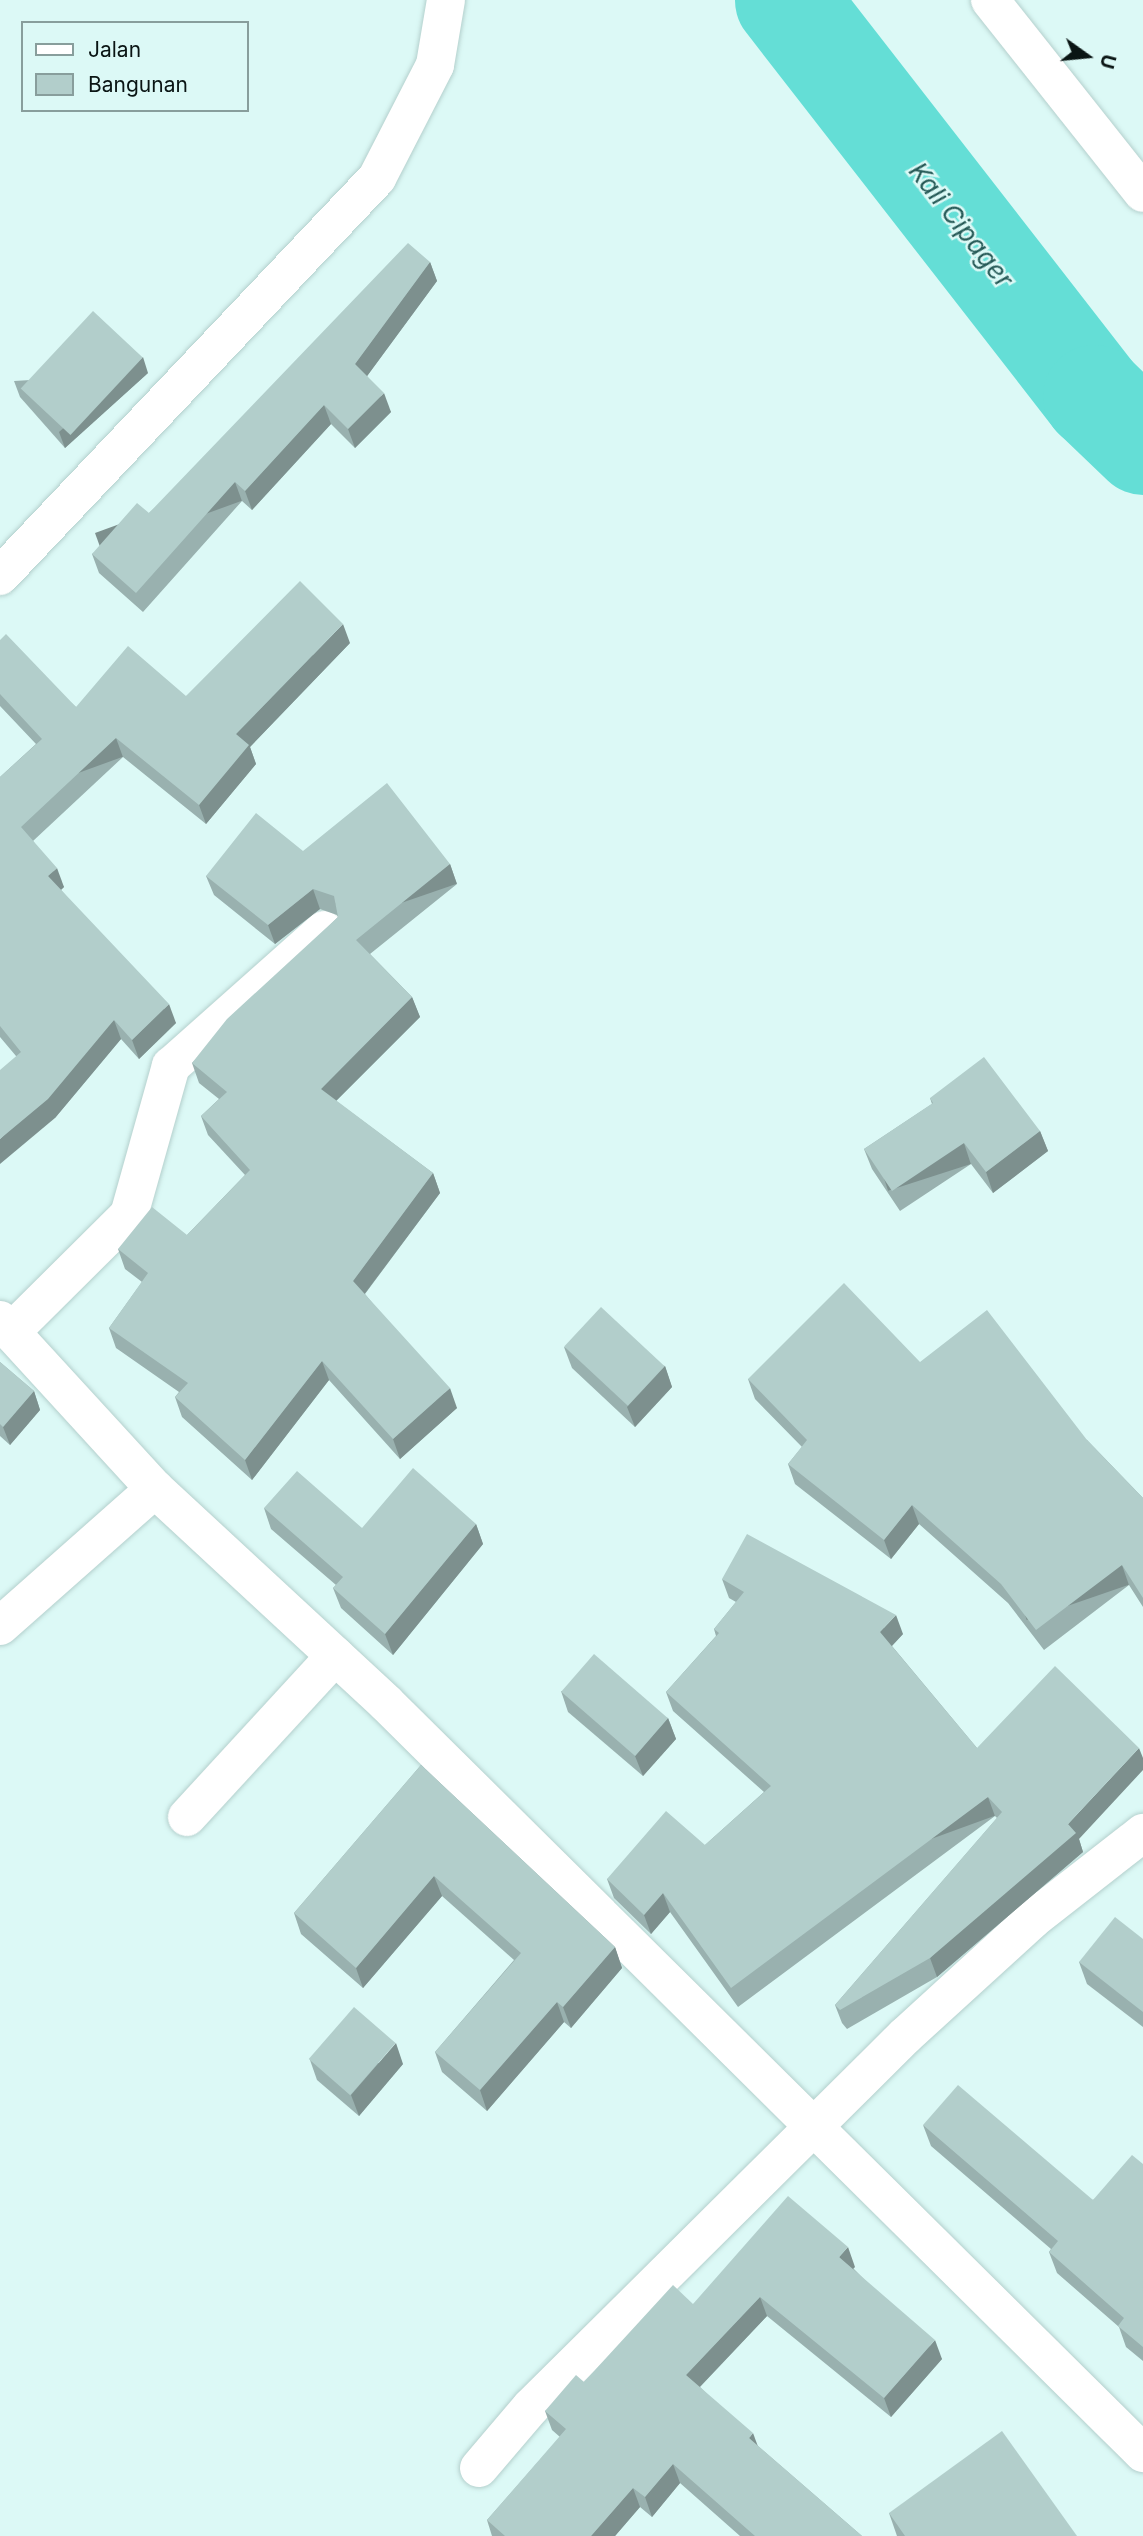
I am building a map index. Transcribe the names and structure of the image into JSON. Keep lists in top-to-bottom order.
{
  "water": ["Kali Cipager"],
  "legend": ["Jalan", "Bangunan"],
  "north": "right"
}
